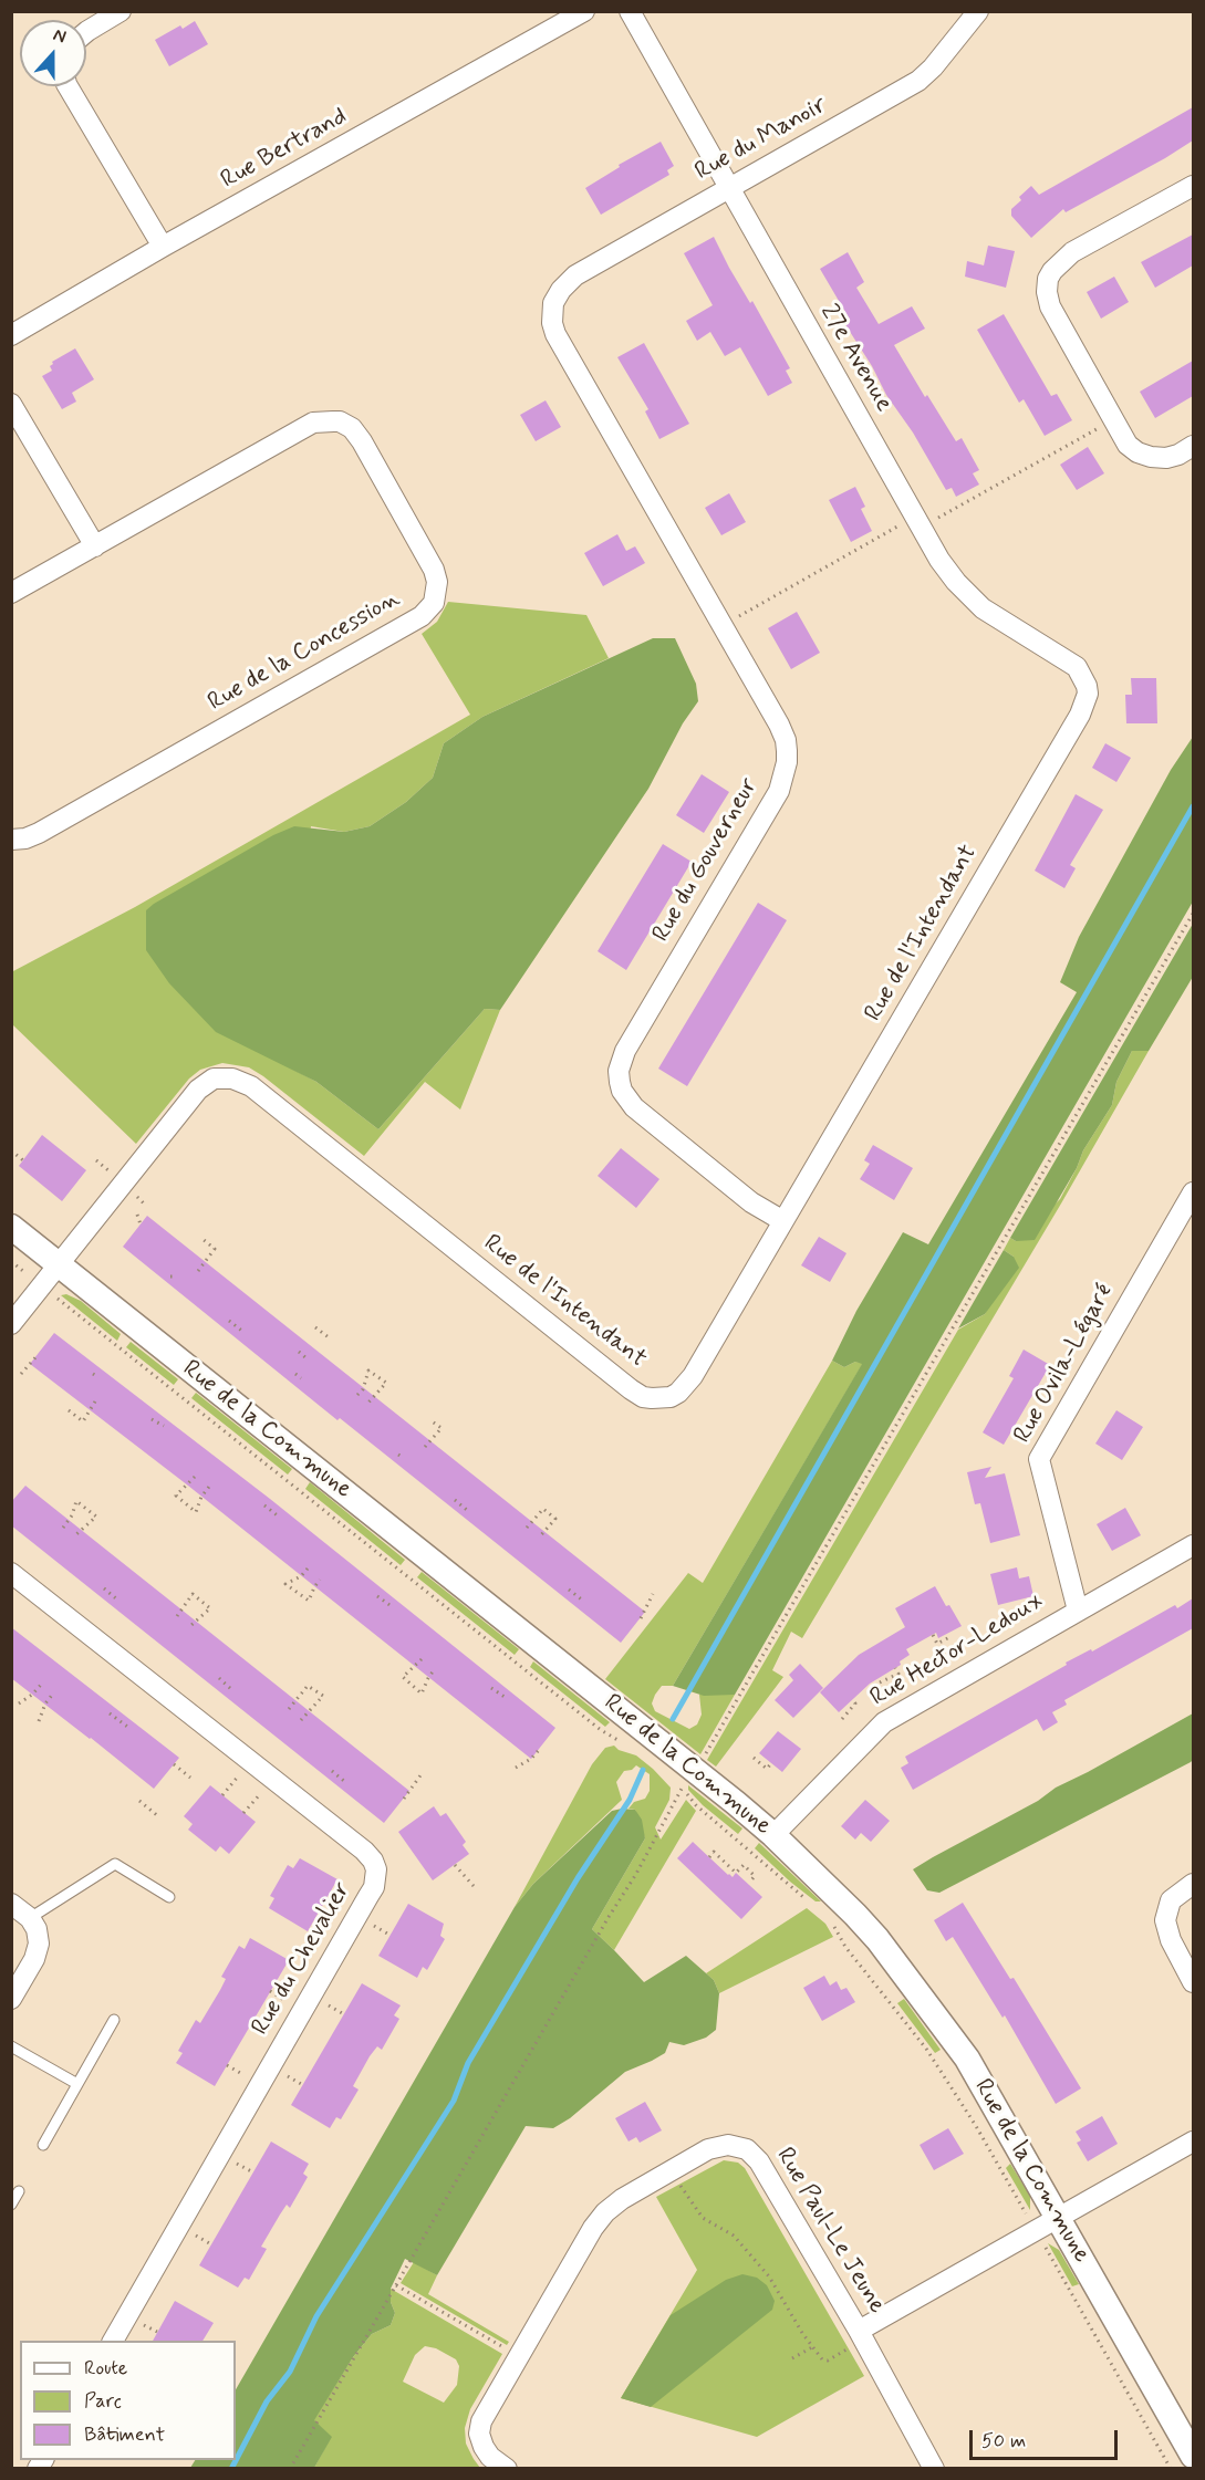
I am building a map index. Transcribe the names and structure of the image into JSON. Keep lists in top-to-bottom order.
{
  "streets": {
    "street": [
      "Rue du Manoir",
      "Rue Bertrand",
      "27e Avenue",
      "Rue de la Concession",
      "Rue du Gouverneur",
      "Rue de l'Intendant",
      "Rue Ovila-Légaré",
      "Rue de la Commune",
      "Rue Hector-Ledoux",
      "Rue du Chevalier",
      "Rue Paul-Le Jeune"
    ]
  },
  "crossings": [
    ["Rue du Manoir", "27e Avenue"],
    ["Rue du Manoir", "Rue du Gouverneur"],
    ["27e Avenue", "Rue de l'Intendant"],
    ["Rue du Gouverneur", "Rue de l'Intendant"],
    ["Rue de l'Intendant", "Rue de la Commune"],
    ["Rue Ovila-Légaré", "Rue Hector-Ledoux"],
    ["Rue de la Commune", "Rue Hector-Ledoux"]
  ],
  "legend": ["Route", "Parc", "Bâtiment"],
  "scale_bar": "50 m",
  "north": "top"
}
